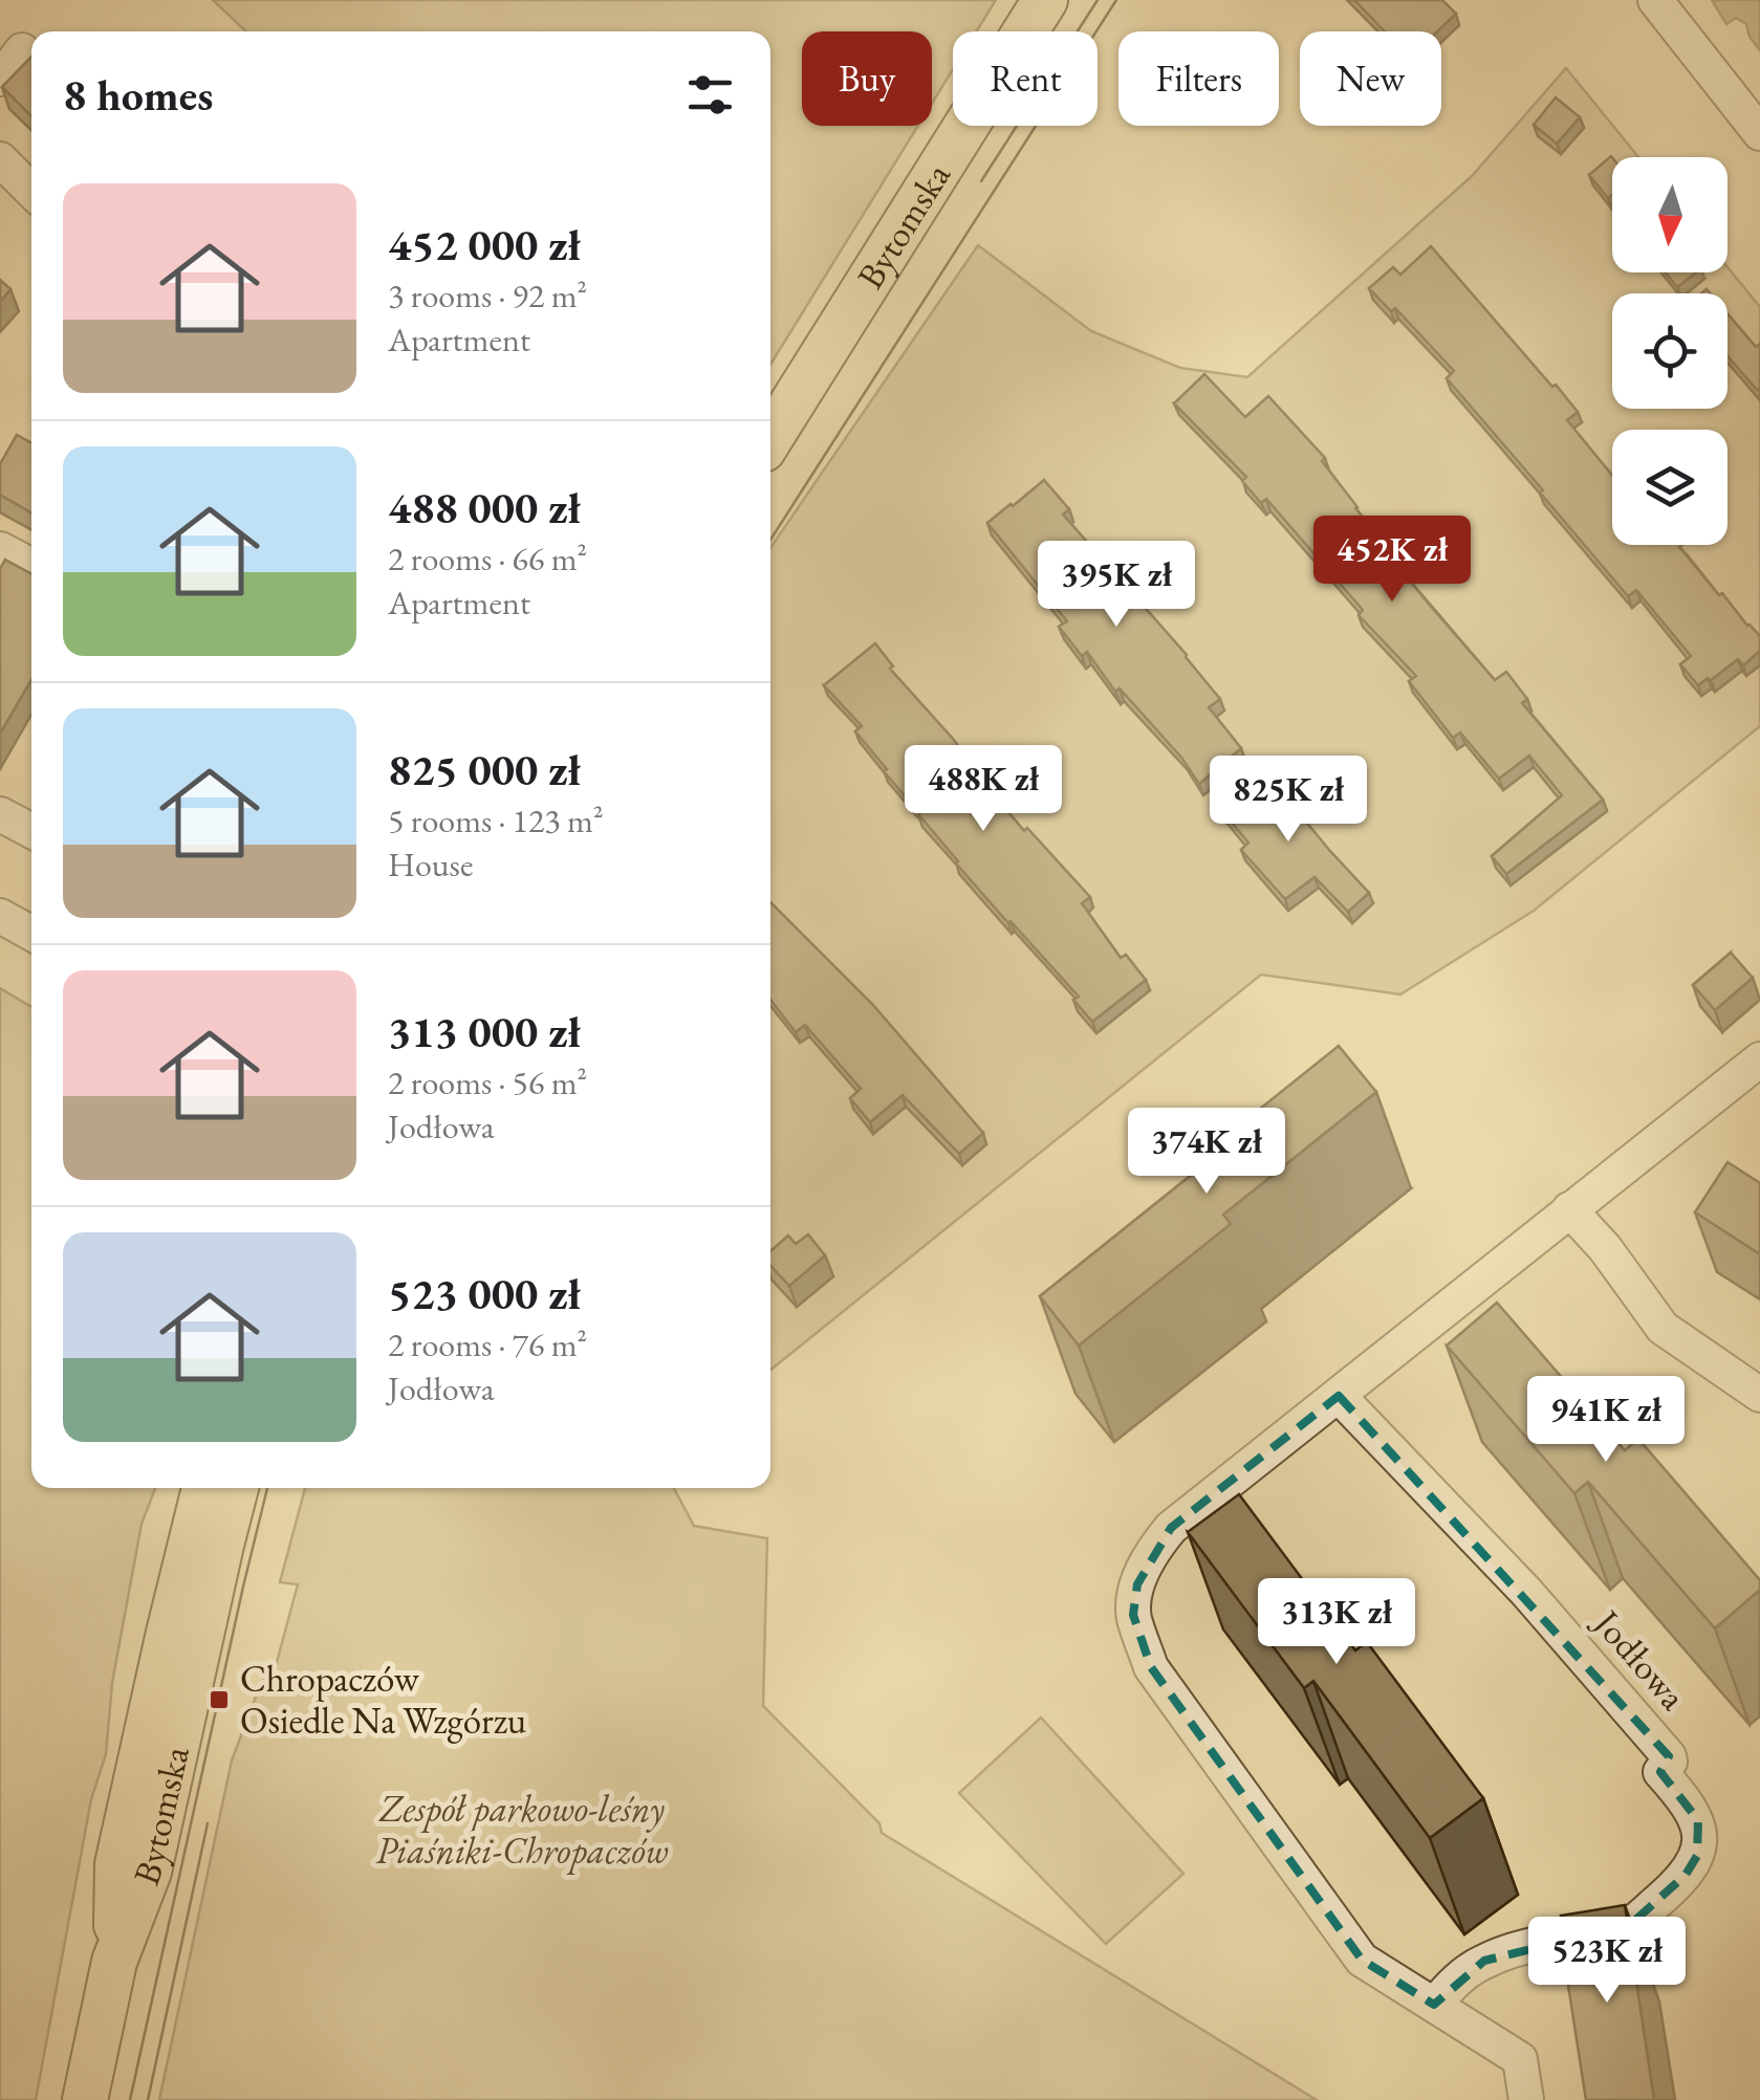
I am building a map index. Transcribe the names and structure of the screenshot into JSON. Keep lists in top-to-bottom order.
{
  "streets": {
    "main road": ["Bytomska"],
    "street": ["Jodłowa"]
  },
  "parks": ["Zespół parkowo-leśny Piaśniki-Chropaczów"],
  "places": {
    "transit": ["Chropaczów Osiedle Na Wzgórzu"]
  },
  "north": "bottom",
  "page": {
    "chip": [
      "Buy",
      "Rent",
      "Filters",
      "New"
    ],
    "heading": "8 homes",
    "list": [
      {
        "name": "452 000 zł",
        "note": "3 rooms · 92 m² · Apartment"
      },
      {
        "name": "488 000 zł",
        "note": "2 rooms · 66 m² · Apartment"
      },
      {
        "name": "825 000 zł",
        "note": "5 rooms · 123 m² · House"
      },
      {
        "name": "313 000 zł",
        "note": "2 rooms · 56 m² · Jodłowa"
      },
      {
        "name": "523 000 zł",
        "note": "2 rooms · 76 m² · Jodłowa"
      }
    ],
    "price": [
      "452K zł",
      "395K zł",
      "488K zł",
      "825K zł",
      "374K zł",
      "941K zł",
      "313K zł",
      "523K zł"
    ]
  }
}
